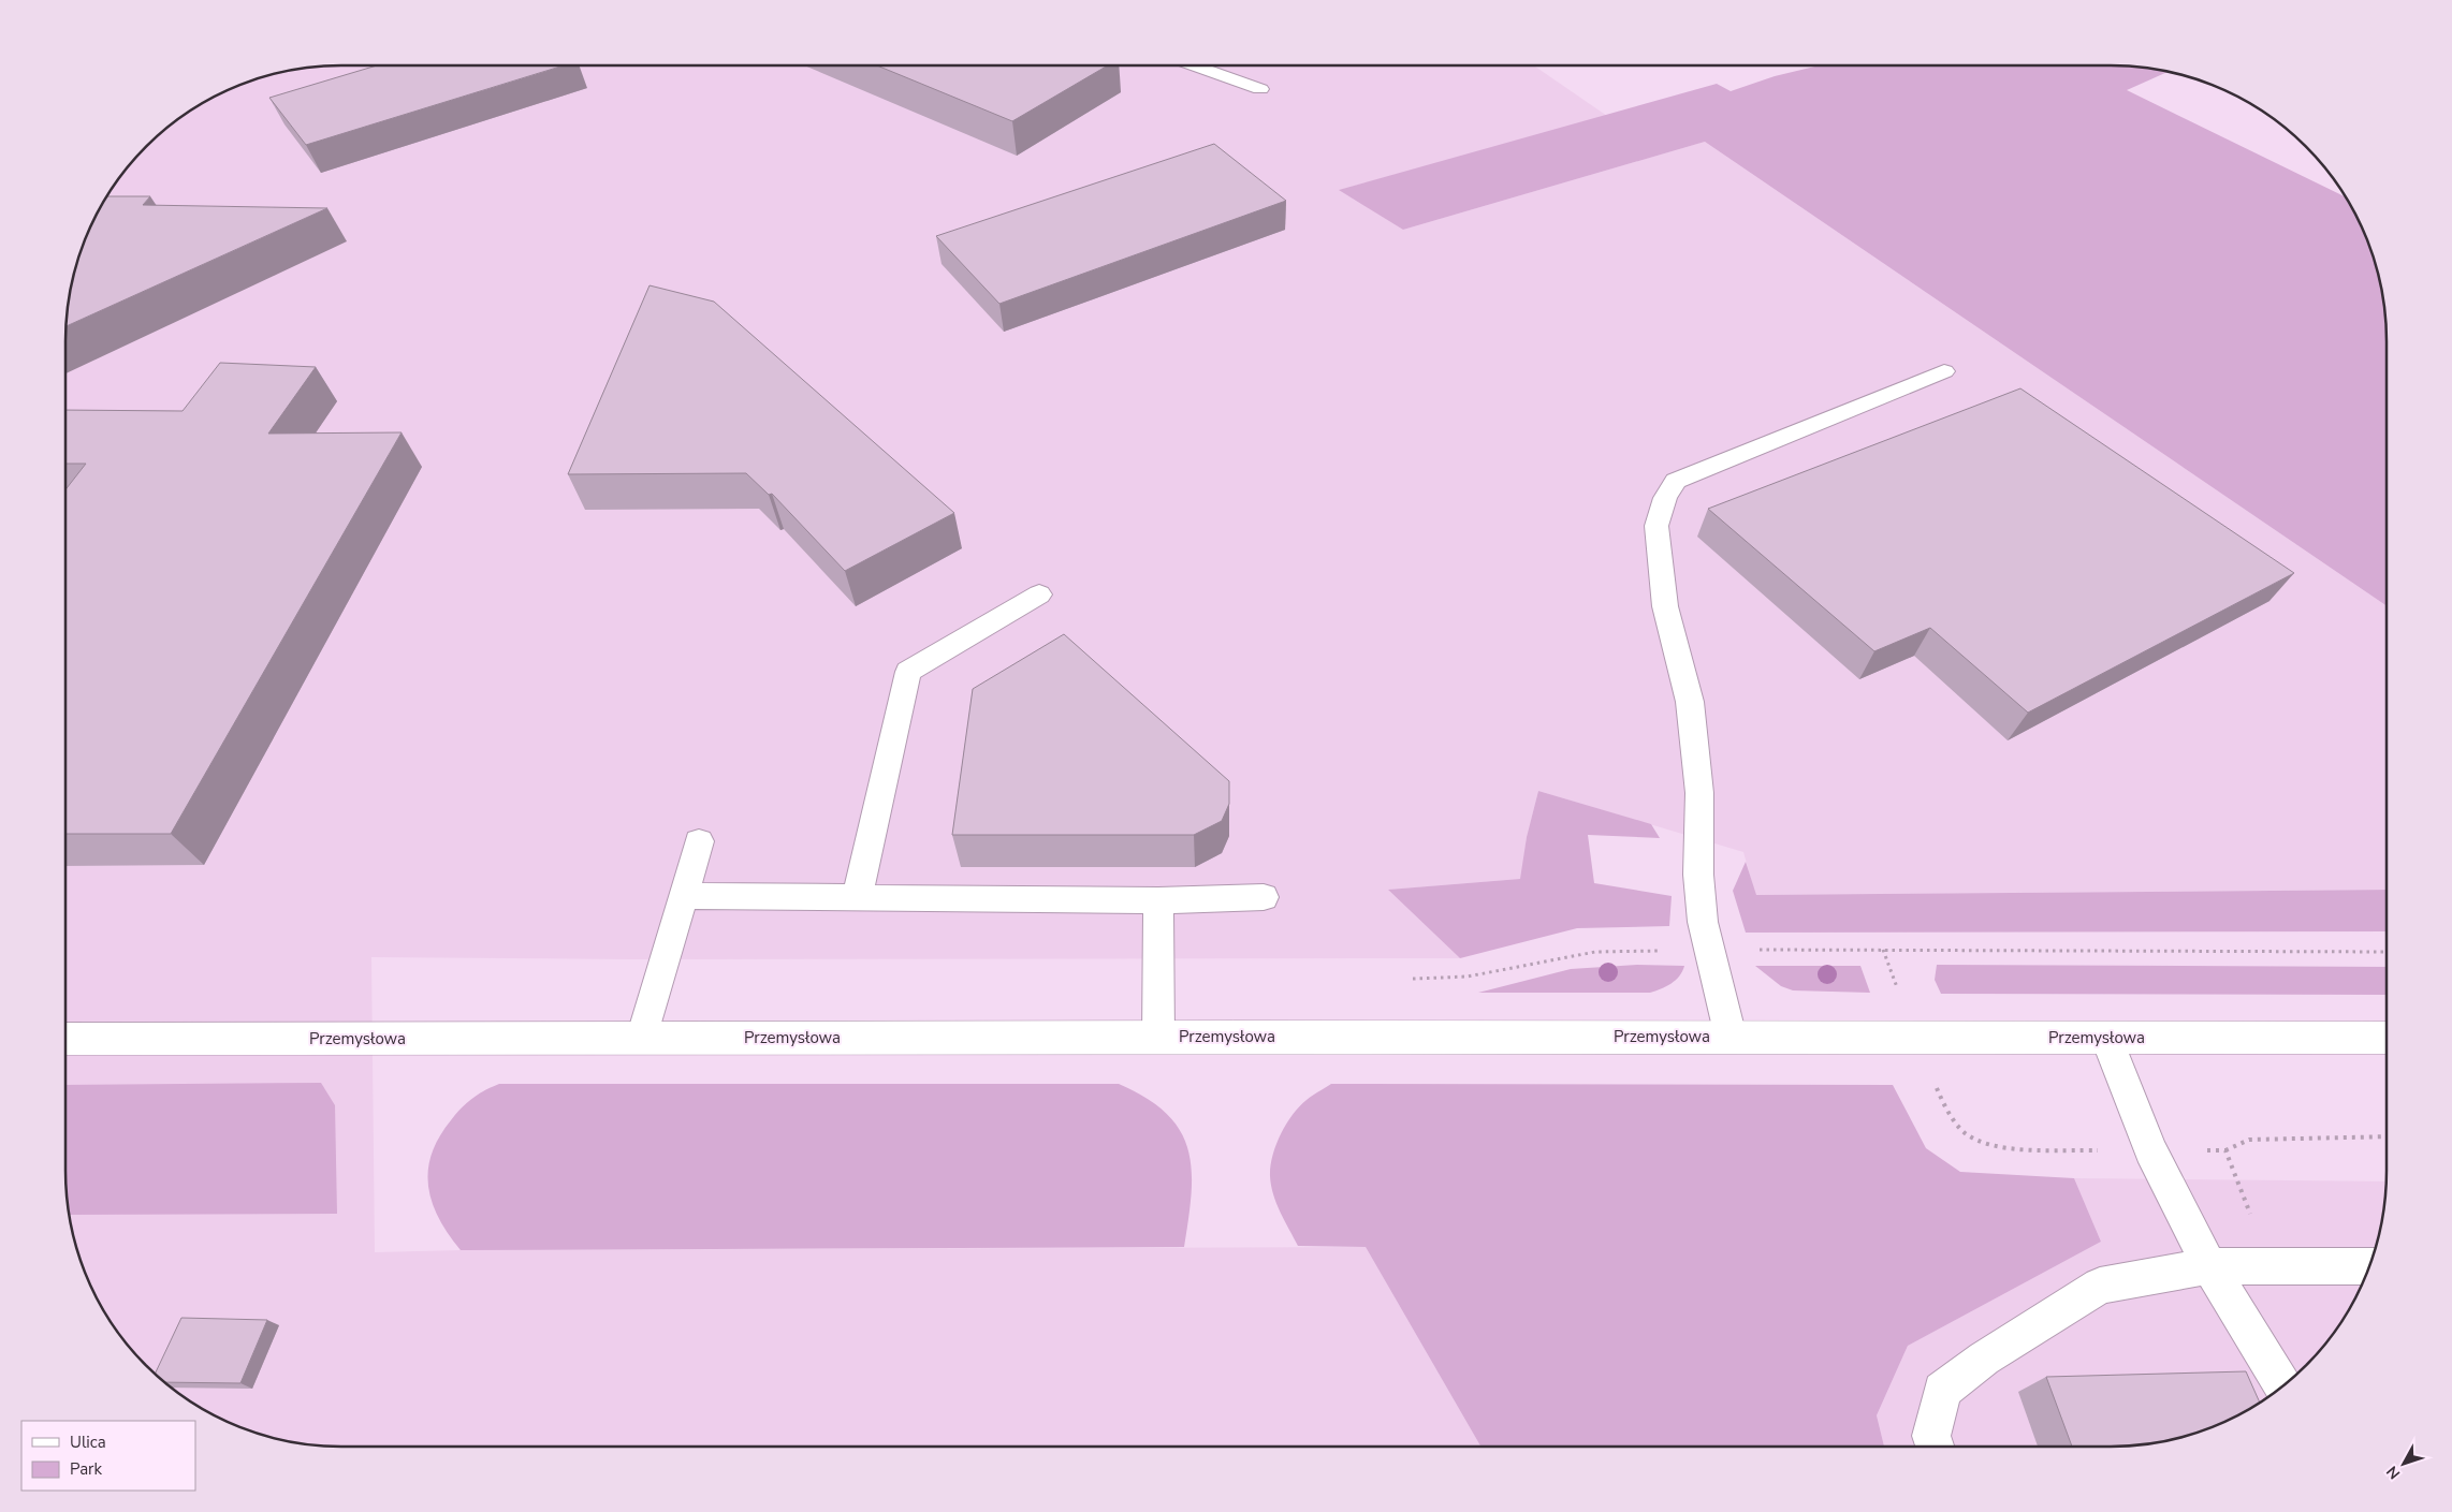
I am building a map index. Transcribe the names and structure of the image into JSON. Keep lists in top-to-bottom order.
{
  "streets": {
    "street": ["Przemysłowa"]
  },
  "legend": ["Ulica", "Park"],
  "north": "bottom left"
}
